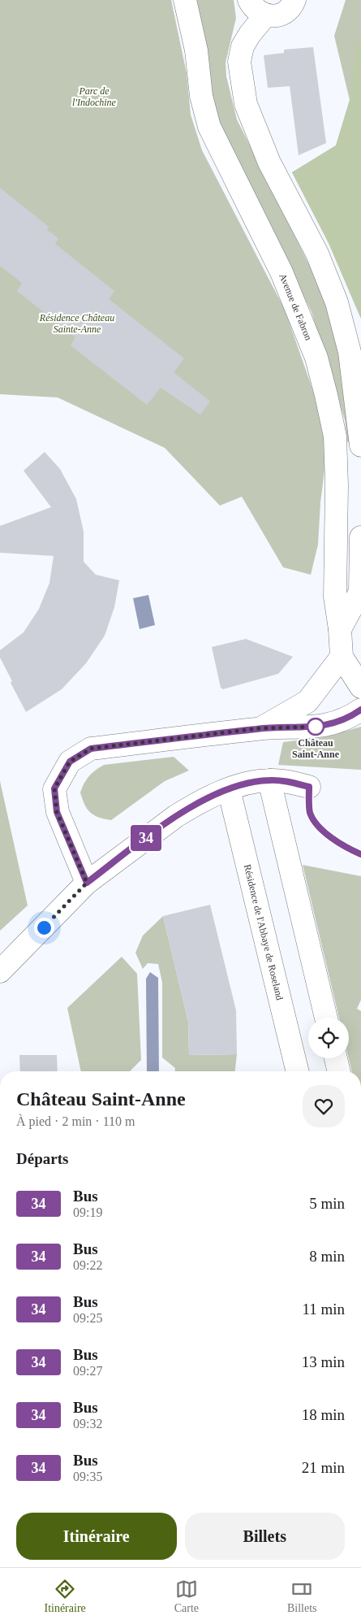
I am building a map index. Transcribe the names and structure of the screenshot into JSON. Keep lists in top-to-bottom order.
{
  "streets": {
    "street": ["Avenue de Fabron", "Résidence de l'Abbaye de Roseland"]
  },
  "parks": ["Parc de l'Indochine", "Résidence Château Sainte-Anne"],
  "places": ["Château Saint-Anne"],
  "lines": ["bus line 34"],
  "page": {
    "on_map": "34",
    "heading": [
      ["Château Saint-Anne", "À pied · 2 min · 110 m"],
      "Départs"
    ],
    "list": [
      {
        "mark": "34",
        "name": "Bus",
        "note": "09:19",
        "value": "5 min"
      },
      {
        "mark": "34",
        "name": "Bus",
        "note": "09:22",
        "value": "8 min"
      },
      {
        "mark": "34",
        "name": "Bus",
        "note": "09:25",
        "value": "11 min"
      },
      {
        "mark": "34",
        "name": "Bus",
        "note": "09:27",
        "value": "13 min"
      },
      {
        "mark": "34",
        "name": "Bus",
        "note": "09:32",
        "value": "18 min"
      },
      {
        "mark": "34",
        "name": "Bus",
        "note": "09:35",
        "value": "21 min"
      }
    ],
    "buttons": ["Itinéraire", "Billets"],
    "tabs": ["Itinéraire", "Carte", "Billets"]
  }
}
